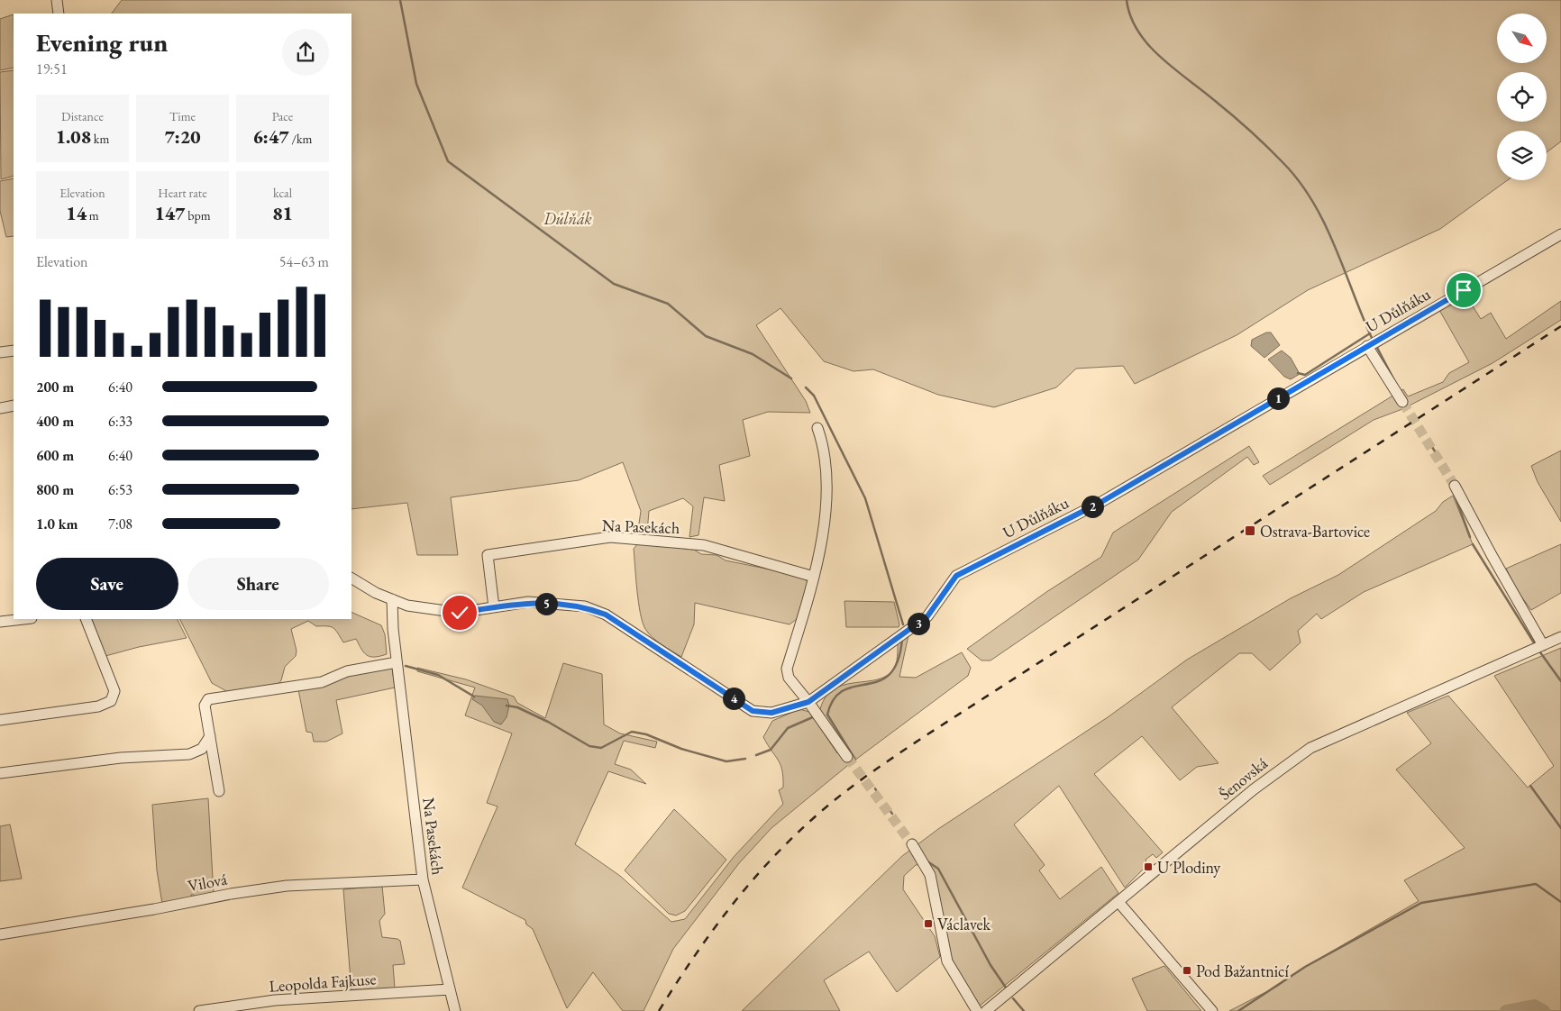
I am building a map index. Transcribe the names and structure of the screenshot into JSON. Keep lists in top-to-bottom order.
{
  "streets": {
    "street": [
      "U Důlňáku",
      "Na Pasekách",
      "Šenovská",
      "Vilová",
      "Leopolda Fajkuse"
    ]
  },
  "crossings": [
    ["Na Pasekách", "Vilová"],
    ["Na Pasekách", "Leopolda Fajkuse"]
  ],
  "parks": ["Důlňák"],
  "places": {
    "transit": [
      "Ostrava-Bartovice",
      "U Plodiny",
      "Václavek",
      "Pod Bažantnicí"
    ]
  },
  "north": "bottom right",
  "page": {
    "heading": ["Evening run", "19:51"],
    "stats": [
      ["Distance", "1.08 km"],
      ["Time", "7:20"],
      ["Pace", "6:47 /km"],
      ["Elevation", "14 m"],
      ["Heart rate", "147 bpm"],
      ["kcal", "81"]
    ],
    "chart": ["Elevation", "54–63 m"],
    "list": [
      {
        "name": "200 m",
        "note": "6:40"
      },
      {
        "name": "400 m",
        "note": "6:33"
      },
      {
        "name": "600 m",
        "note": "6:40"
      },
      {
        "name": "800 m",
        "note": "6:53"
      },
      {
        "name": "1.0 km",
        "note": "7:08"
      }
    ],
    "pins": [
      "1",
      "2",
      "5",
      "3",
      "4"
    ],
    "buttons": ["Save", "Share"]
  }
}
